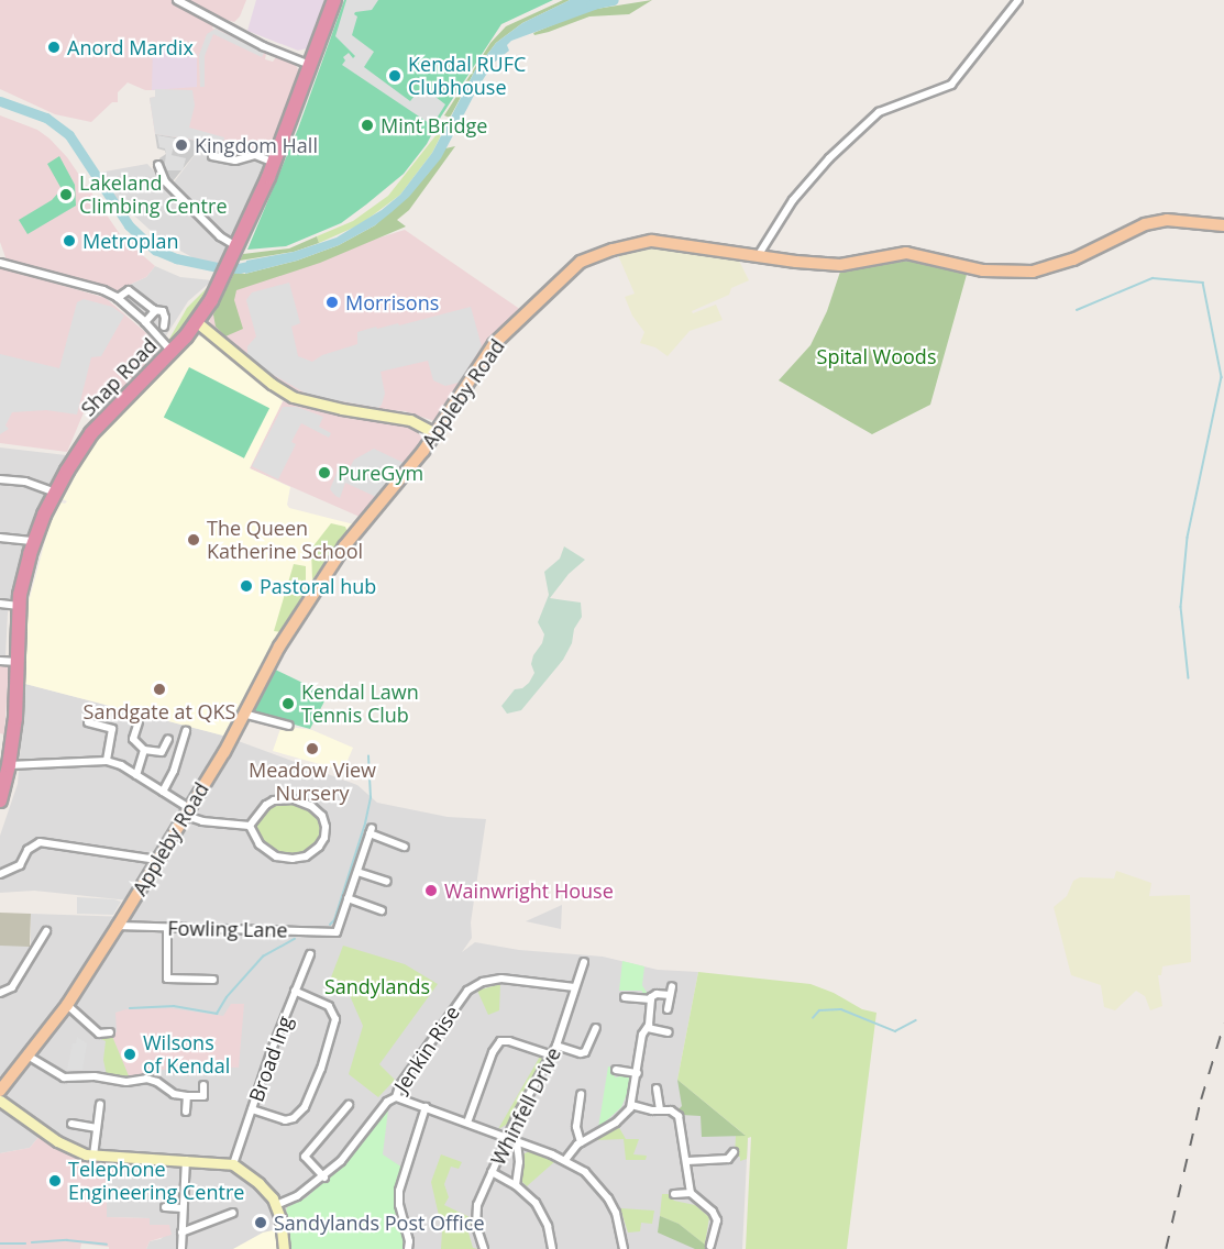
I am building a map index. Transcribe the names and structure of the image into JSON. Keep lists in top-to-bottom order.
{
  "streets": {
    "highway": ["Shap Road"],
    "main road": ["Appleby Road"],
    "street": [
      "Fowling Lane",
      "Jenkin Rise",
      "Broad Ing",
      "Whinfell Drive"
    ]
  },
  "crossings": [
    ["Appleby Road", "Fowling Lane"],
    ["Jenkin Rise", "Whinfell Drive"]
  ],
  "parks": ["Spital Woods", "Sandylands"],
  "places": [
    "Anord Mardix",
    "Kendal RUFC Clubhouse",
    "Mint Bridge",
    "Kingdom Hall",
    "Lakeland Climbing Centre",
    "Metroplan",
    "Morrisons",
    "PureGym",
    "The Queen Katherine School",
    "Pastoral hub",
    "Sandgate at QKS",
    "Kendal Lawn Tennis Club",
    "Meadow View Nursery",
    "Wainwright House",
    "Wilsons of Kendal",
    "Telephone Engineering Centre",
    "Sandylands Post Office"
  ]
}
